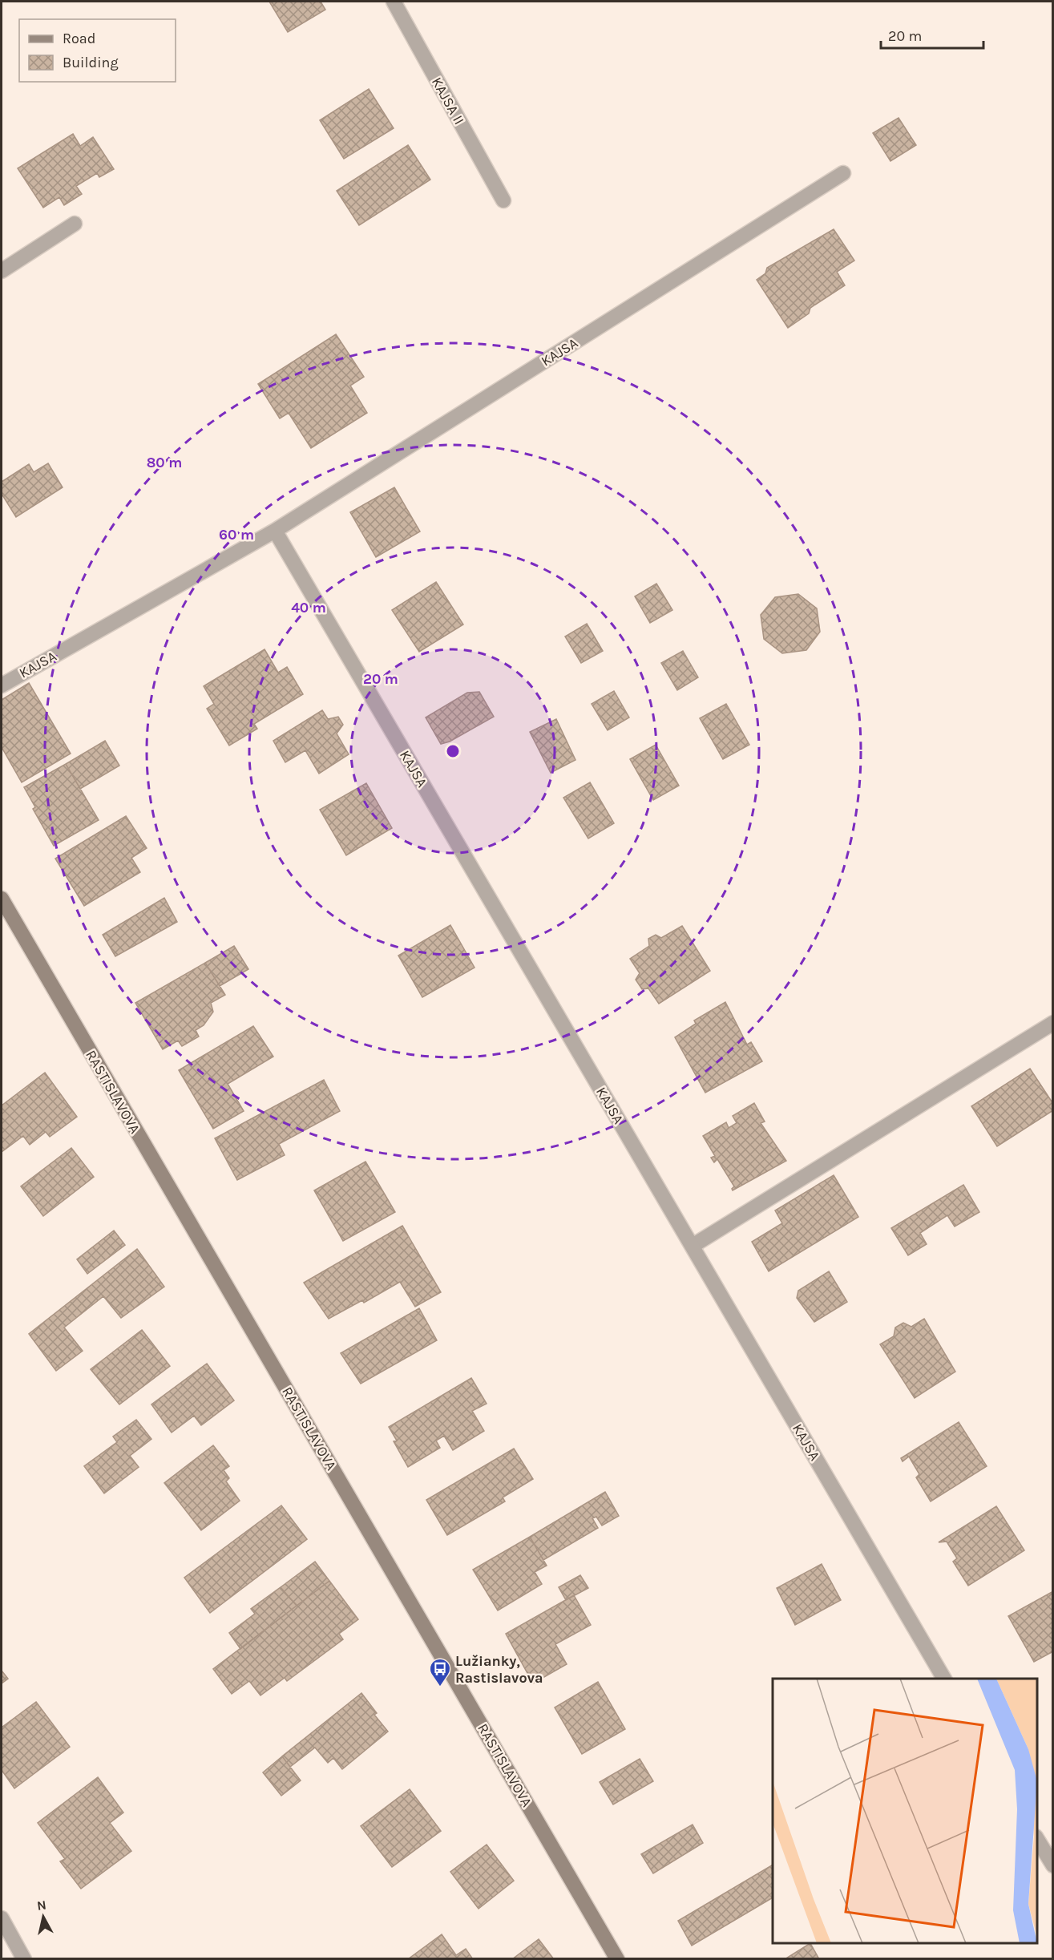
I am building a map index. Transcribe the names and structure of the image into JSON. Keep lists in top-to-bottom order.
{
  "streets": {
    "street": ["KAJSA II", "KAJSA", "RASTISLAVOVA"]
  },
  "places": {
    "bus stop": ["Lužianky, Rastislavova"]
  },
  "legend": ["Road", "Building"],
  "scale_bar": "20 m",
  "north": "top",
  "rings": [
    "80 m",
    "60 m",
    "40 m",
    "20 m"
  ]
}
